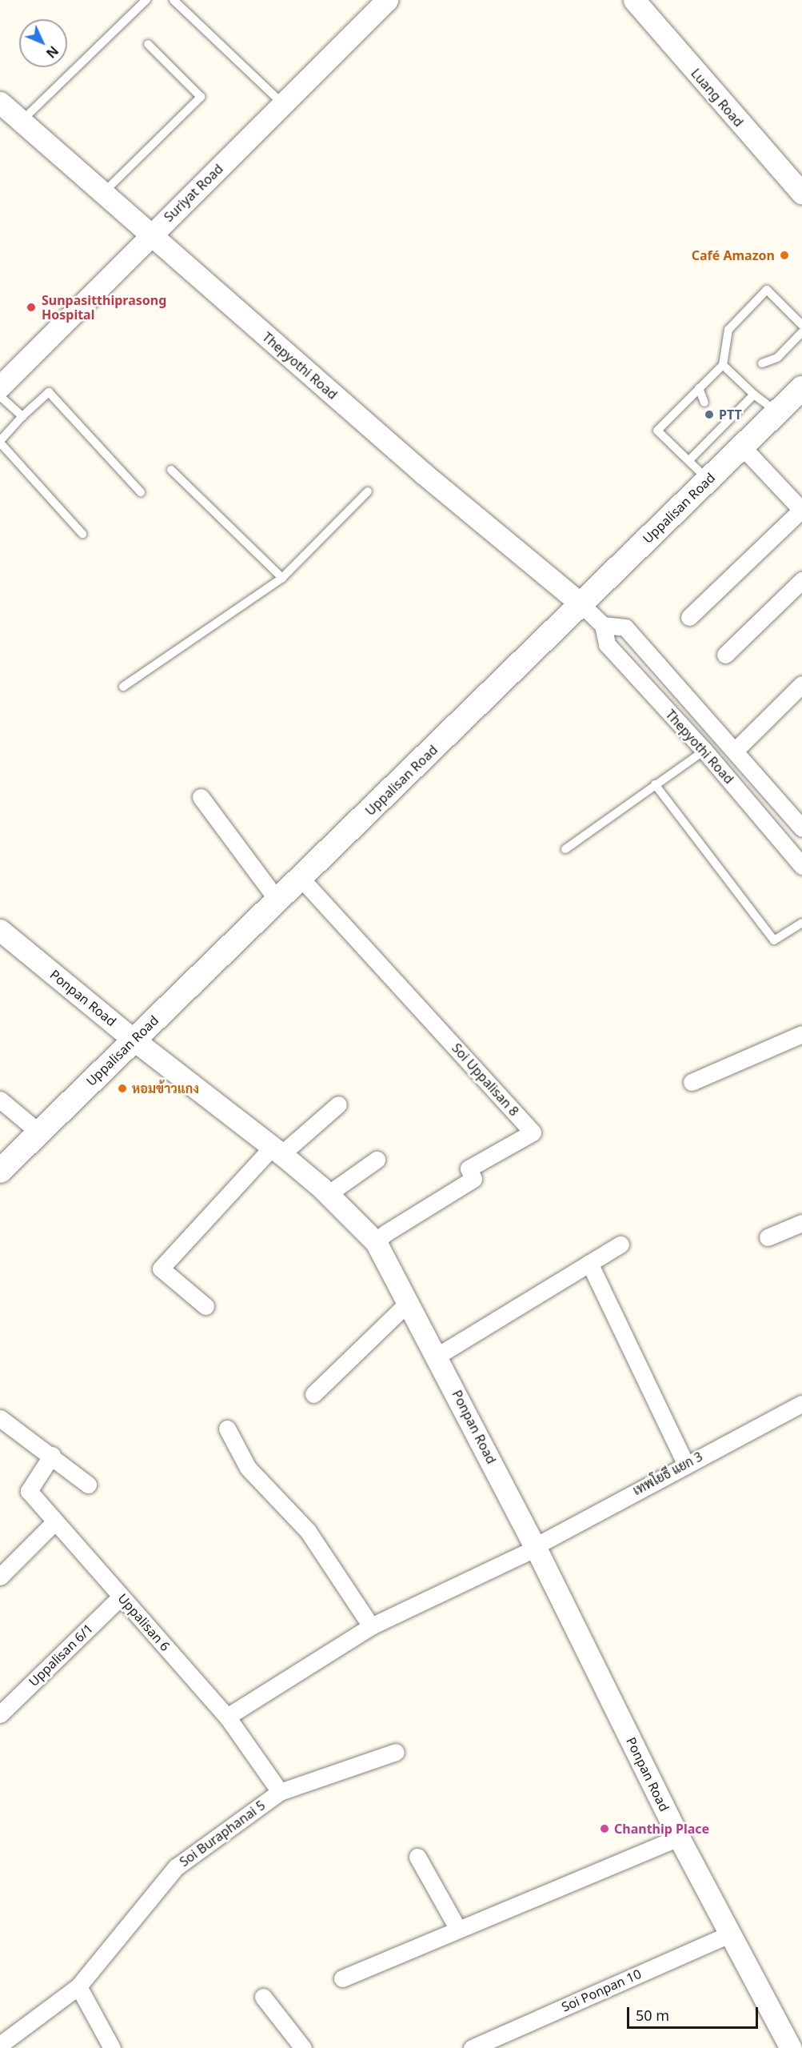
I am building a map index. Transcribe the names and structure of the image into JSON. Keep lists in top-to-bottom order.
{
  "streets": {
    "main road": ["Uppalisan Road"],
    "street": [
      "Luang Road",
      "Suriyat Road",
      "Thepyothi Road",
      "Ponpan Road",
      "Soi Uppalisan 8",
      "เทพโยธี แยก 3",
      "Uppalisan 6",
      "Uppalisan 6/1",
      "Soi Buraphanai 5",
      "Soi Ponpan 10"
    ]
  },
  "crossings": [
    ["Suriyat Road", "Thepyothi Road"],
    ["Thepyothi Road", "Uppalisan Road"],
    ["Uppalisan Road", "Ponpan Road"],
    ["Uppalisan Road", "Soi Uppalisan 8"],
    ["Ponpan Road", "Soi Uppalisan 8"],
    ["Ponpan Road", "เทพโยธี แยก 3"],
    ["Ponpan Road", "Soi Ponpan 10"],
    ["เทพโยธี แยก 3", "Uppalisan 6"],
    ["Uppalisan 6", "Uppalisan 6/1"],
    ["Uppalisan 6", "Soi Buraphanai 5"]
  ],
  "places": [
    "Café Amazon",
    "Sunpasitthiprasong Hospital",
    "PTT",
    "หอมข้าวแกง",
    "Chanthip Place"
  ],
  "scale_bar": "50 m",
  "north": "bottom right"
}
